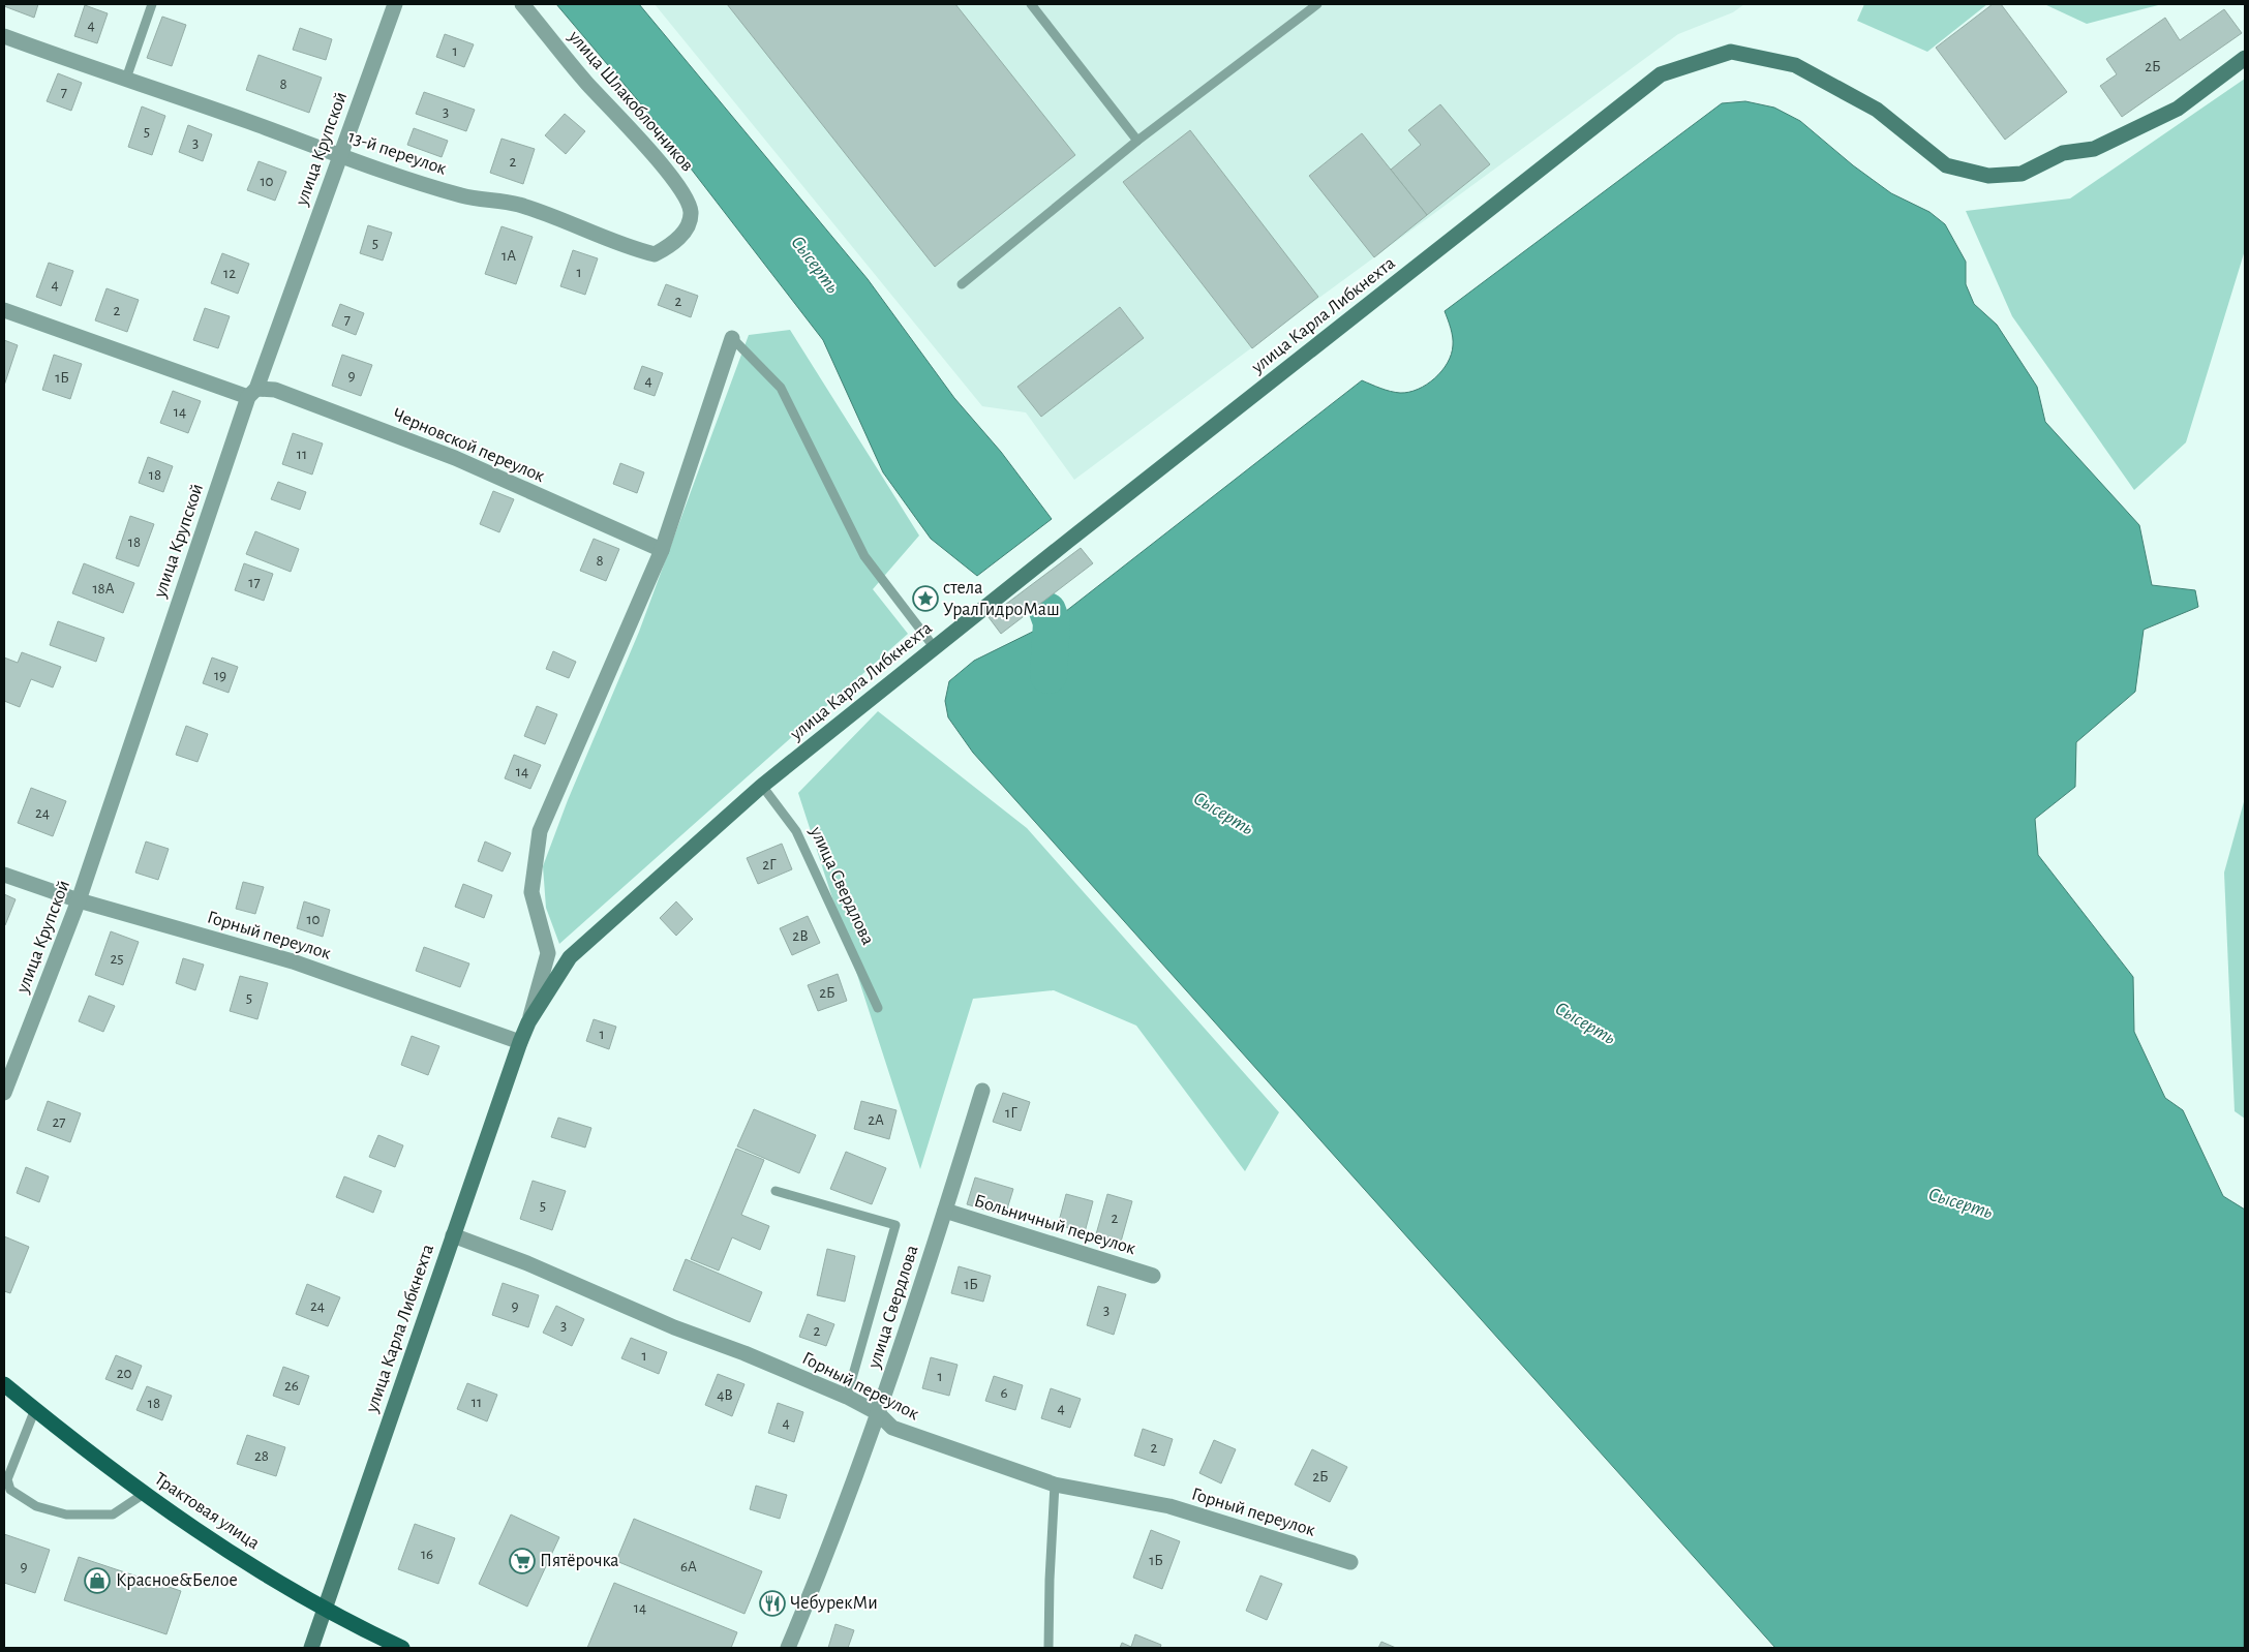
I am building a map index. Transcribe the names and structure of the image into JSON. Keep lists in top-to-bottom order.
{
  "streets": {
    "main road": ["Трактовая улица"],
    "street": [
      "улица Шлакоблочников",
      "улица Крупской",
      "13-й переулок",
      "улица Карла Либкнехта",
      "Черновской переулок",
      "улица Свердлова",
      "Горный переулок",
      "Больничный переулок"
    ]
  },
  "crossings": [
    ["улица Шлакоблочников", "13-й переулок"],
    ["улица Крупской", "13-й переулок"],
    ["улица Крупской", "Черновской переулок"],
    ["улица Крупской", "Горный переулок"],
    ["улица Карла Либкнехта", "Черновской переулок"],
    ["улица Карла Либкнехта", "улица Свердлова"],
    ["улица Карла Либкнехта", "Горный переулок"],
    ["улица Карла Либкнехта", "Трактовая улица"],
    ["улица Свердлова", "Горный переулок"],
    ["улица Свердлова", "Больничный переулок"]
  ],
  "water": ["Сысерть"],
  "places": {
    "place": ["стела УралГидроМаш"],
    "supermarket": ["Пятёрочка"],
    "shop": ["Красное&Белое"],
    "restaurant": ["ЧебурекМи"]
  },
  "house_numbers": [
    "4",
    "1",
    "2Б",
    "8",
    "7",
    "3",
    "5",
    "3",
    "2",
    "10",
    "5",
    "1А",
    "1",
    "12",
    "4",
    "2",
    "2",
    "7",
    "9",
    "1Б",
    "4",
    "14",
    "11",
    "18",
    "18",
    "8",
    "17",
    "18А",
    "19",
    "14",
    "24",
    "2Г",
    "10",
    "2В",
    "25",
    "2Б",
    "5",
    "1",
    "1Г",
    "2А",
    "27",
    "5",
    "2",
    "1Б",
    "24",
    "9",
    "3",
    "3",
    "2",
    "1",
    "20",
    "1",
    "26",
    "6",
    "4В",
    "11",
    "18",
    "4",
    "4",
    "2",
    "28",
    "2Б",
    "16",
    "1Б",
    "9",
    "6А",
    "14"
  ]
}
